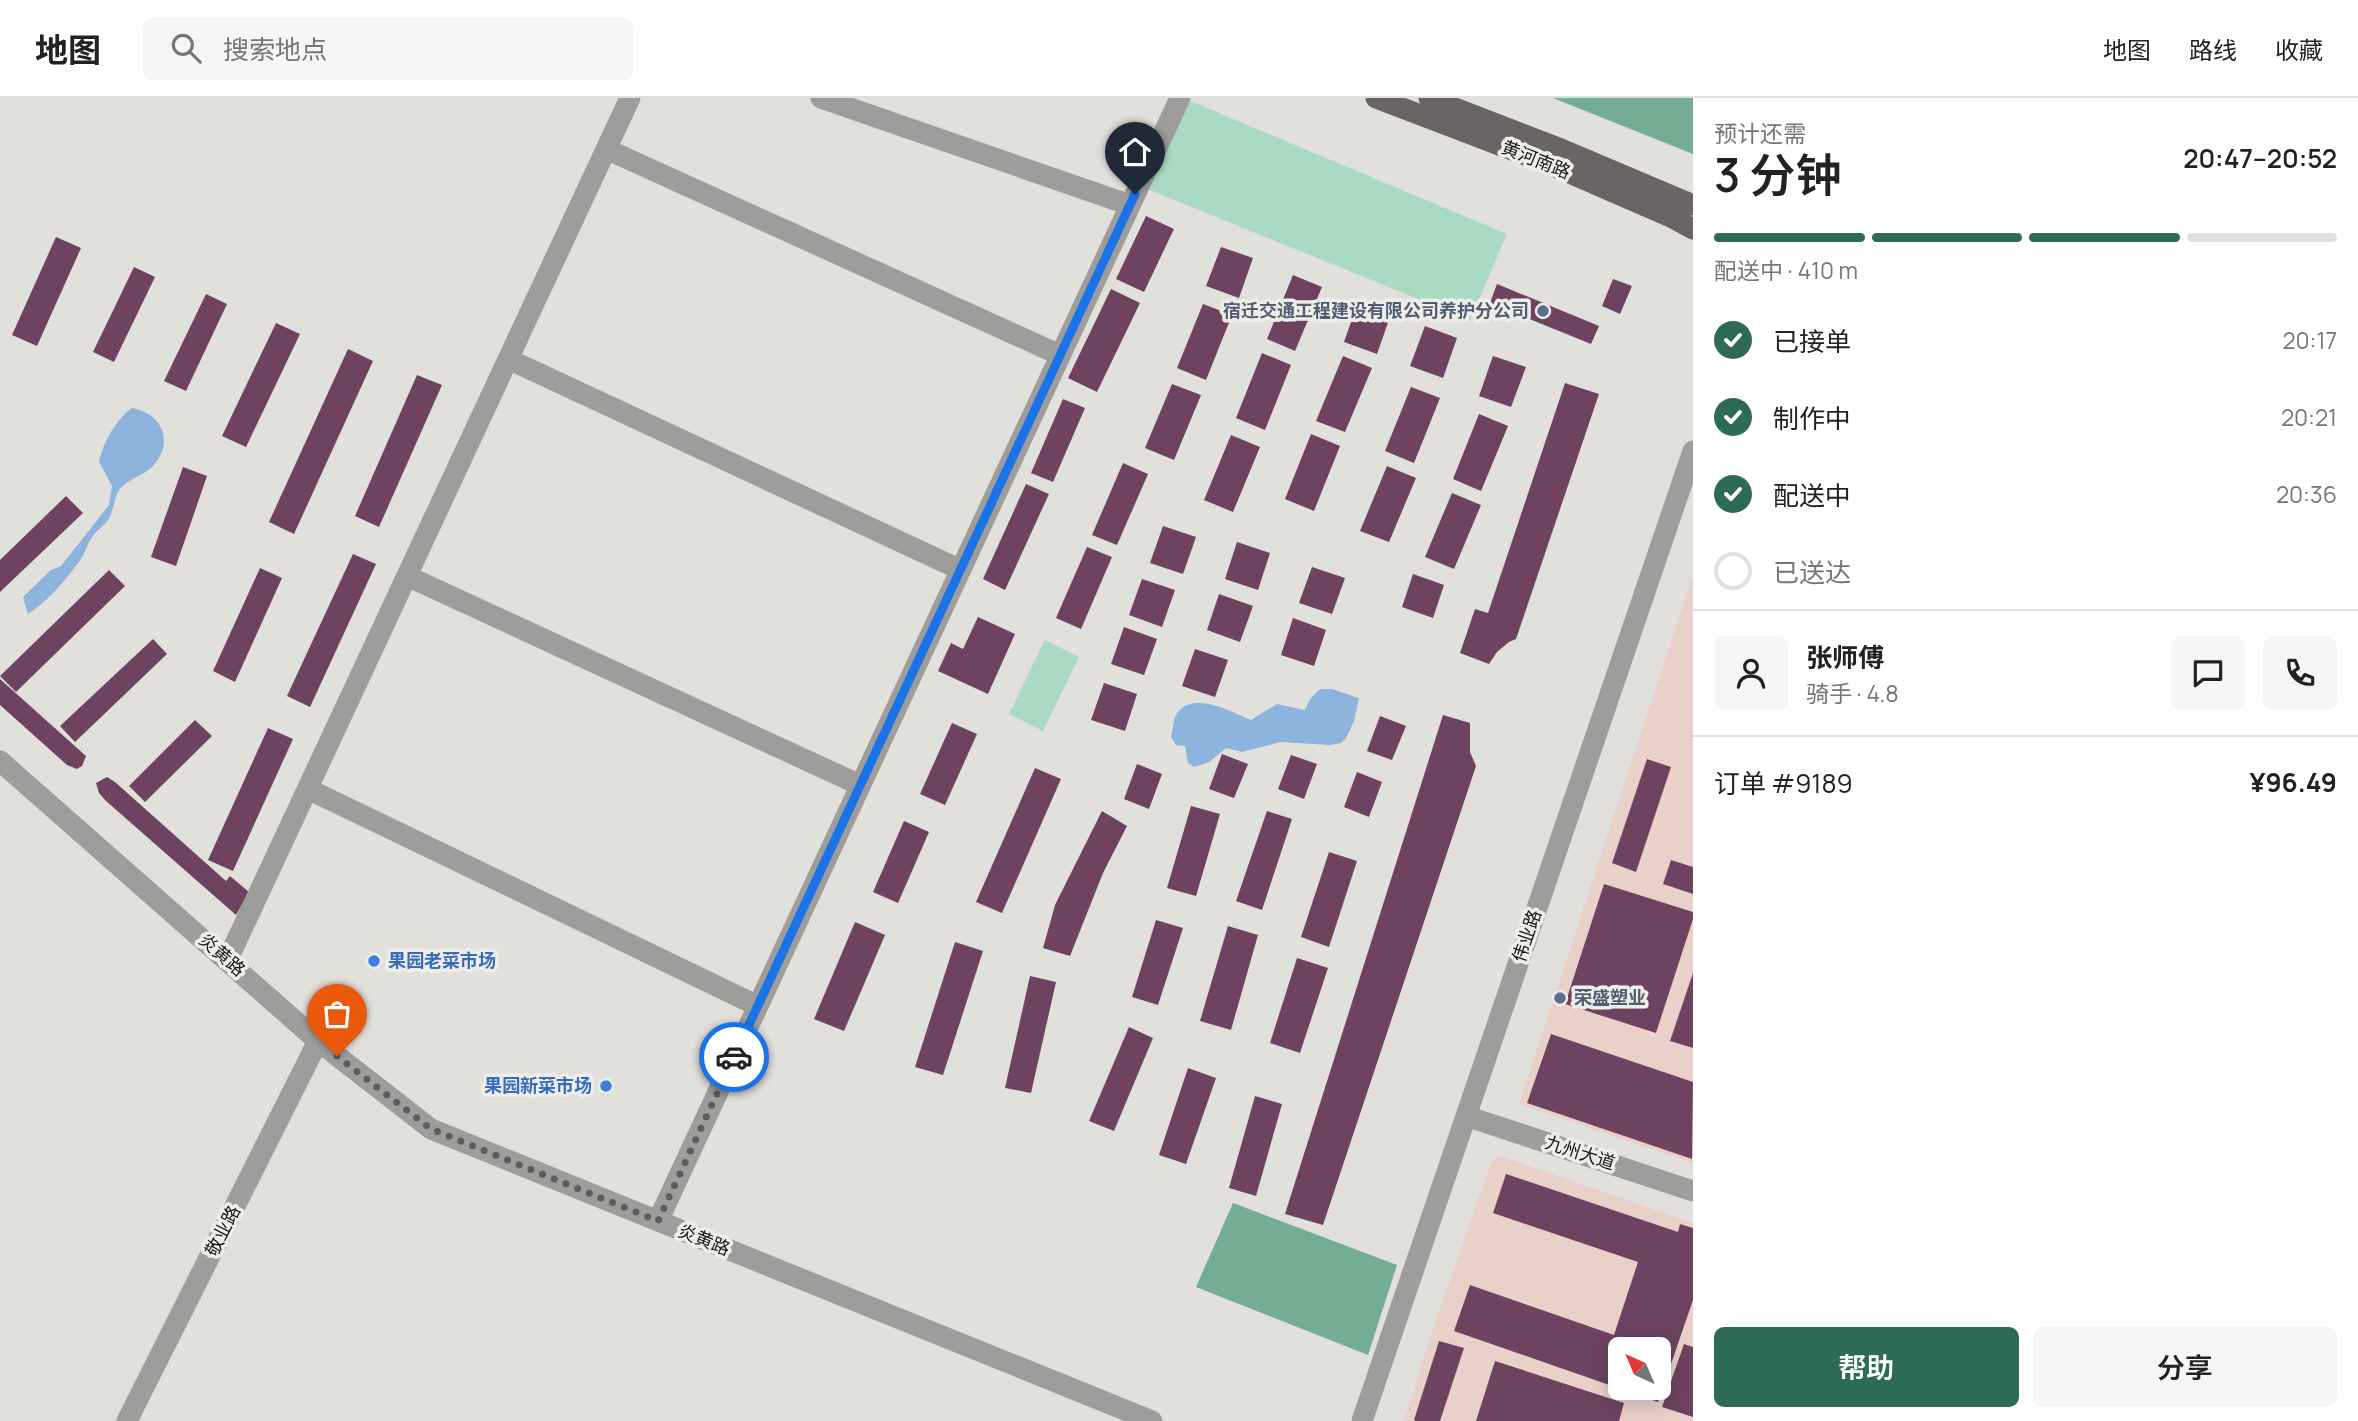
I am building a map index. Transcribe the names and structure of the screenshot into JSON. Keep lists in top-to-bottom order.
{
  "streets": {
    "main road": ["黄河南路"],
    "street": [
      "伟业路",
      "炎黄路",
      "九州大道",
      "敬业路"
    ]
  },
  "crossings": [
    ["伟业路", "九州大道"],
    ["炎黄路", "敬业路"]
  ],
  "places": [
    "宿迁交通工程建设有限公司养护分公司",
    "果园老菜市场",
    "荣盛塑业",
    "果园新菜市场"
  ],
  "north": "top left",
  "page": {
    "header": "地图",
    "search": "搜索地点",
    "nav": ["地图", "路线", "收藏"],
    "heading": ["3 分钟", "预计还需", "20:47–20:52"],
    "panel": [
      "张师傅",
      "骑手 · 4.8",
      "订单 #9189",
      "¥96.49"
    ],
    "bar": "配送中 · 410 m",
    "list": [
      ["已接单", "20:17"],
      ["制作中", "20:21"],
      ["配送中", "20:36"],
      "已送达"
    ],
    "buttons": ["帮助", "分享"]
  }
}
